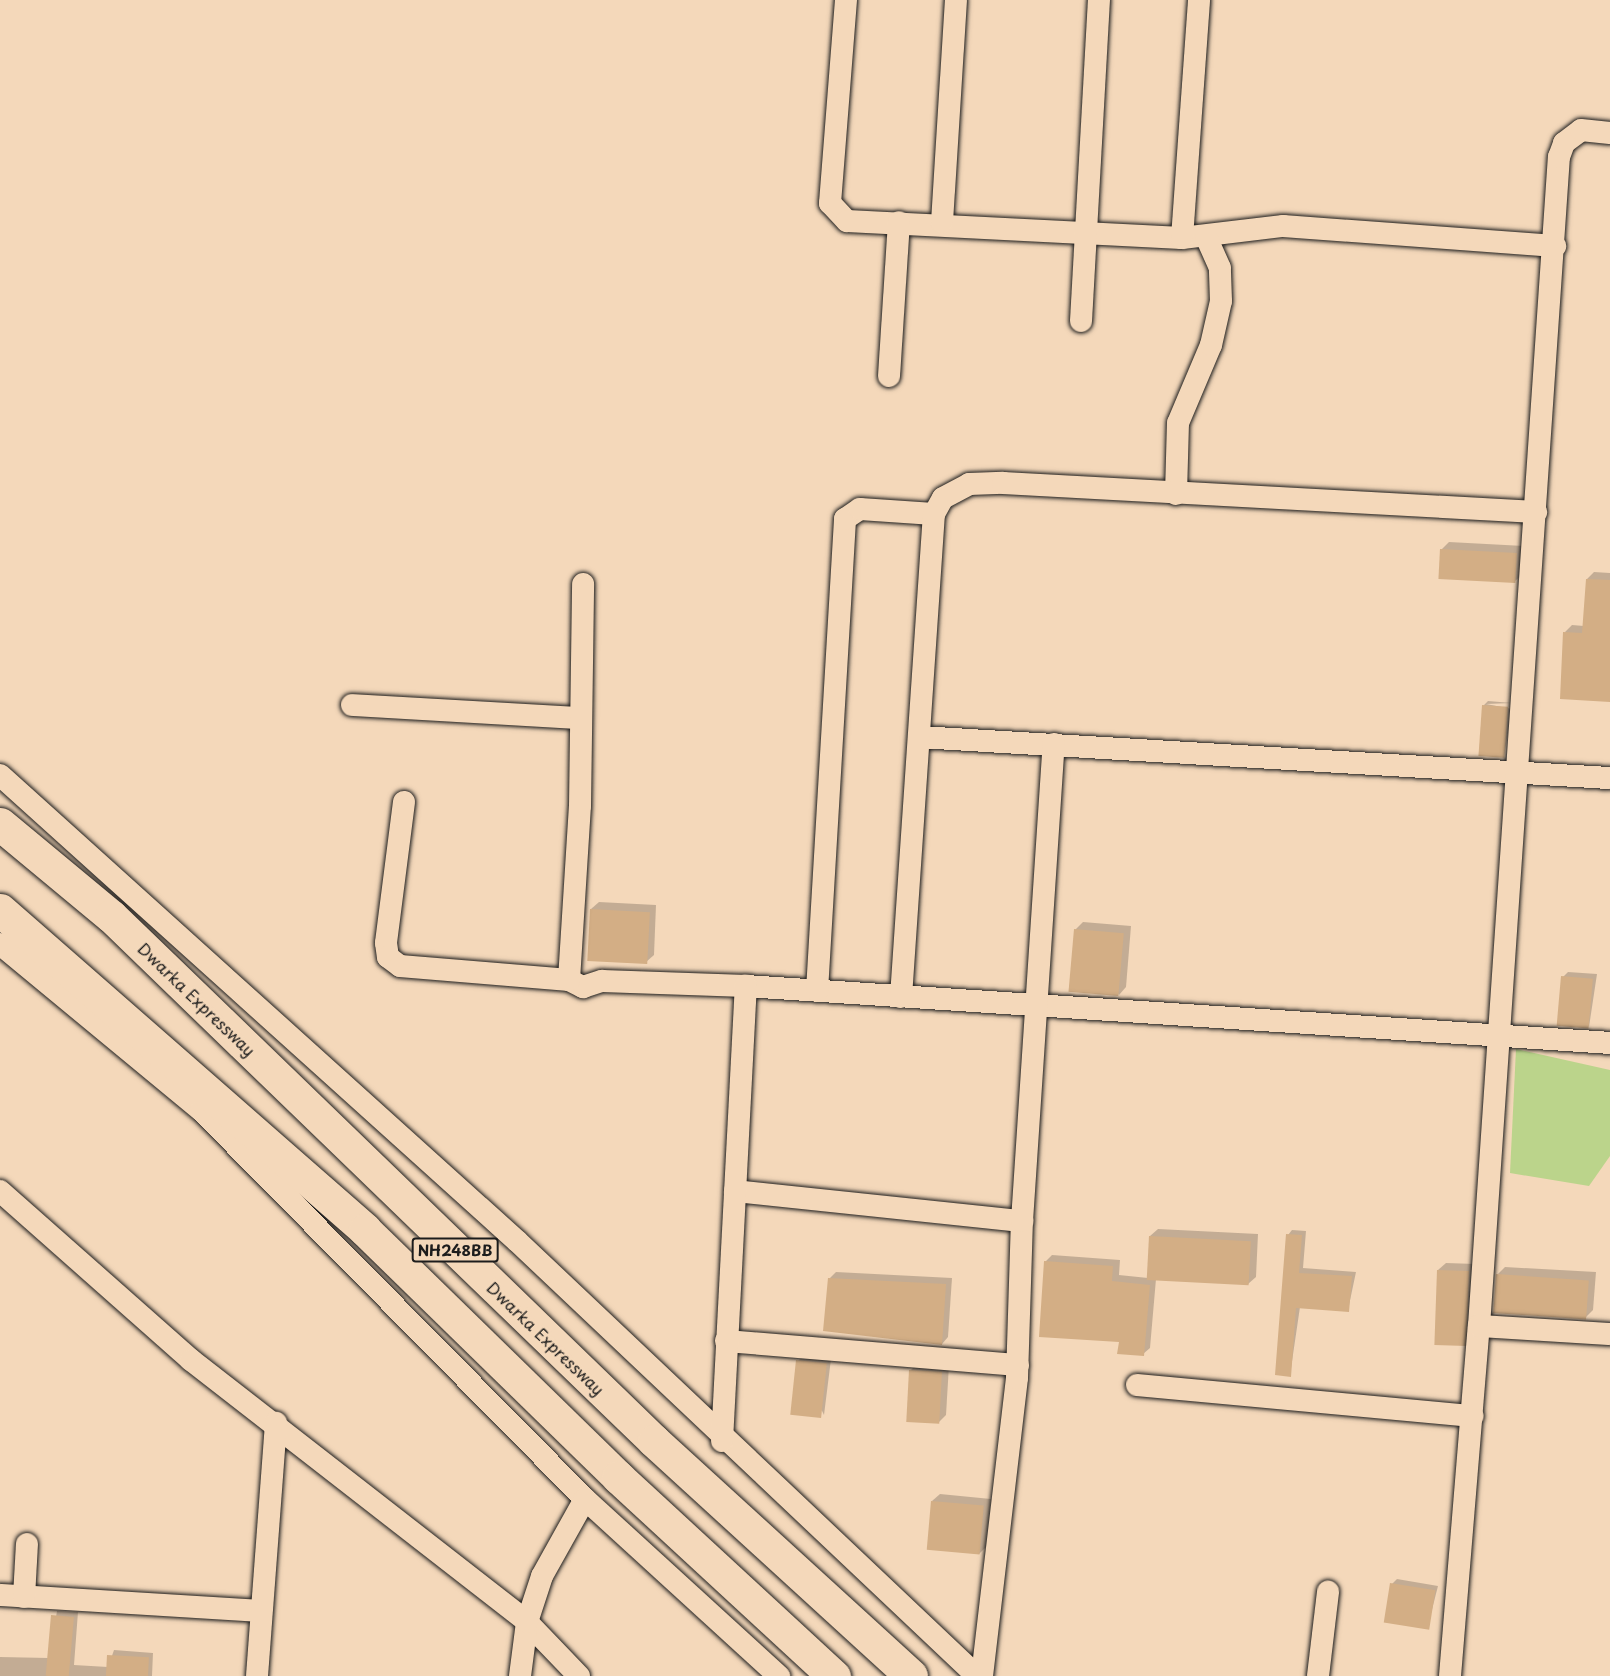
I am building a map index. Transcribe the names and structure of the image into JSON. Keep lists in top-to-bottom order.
{
  "streets": {
    "highway": ["Dwarka Expressway", "NH248BB"]
  }
}
